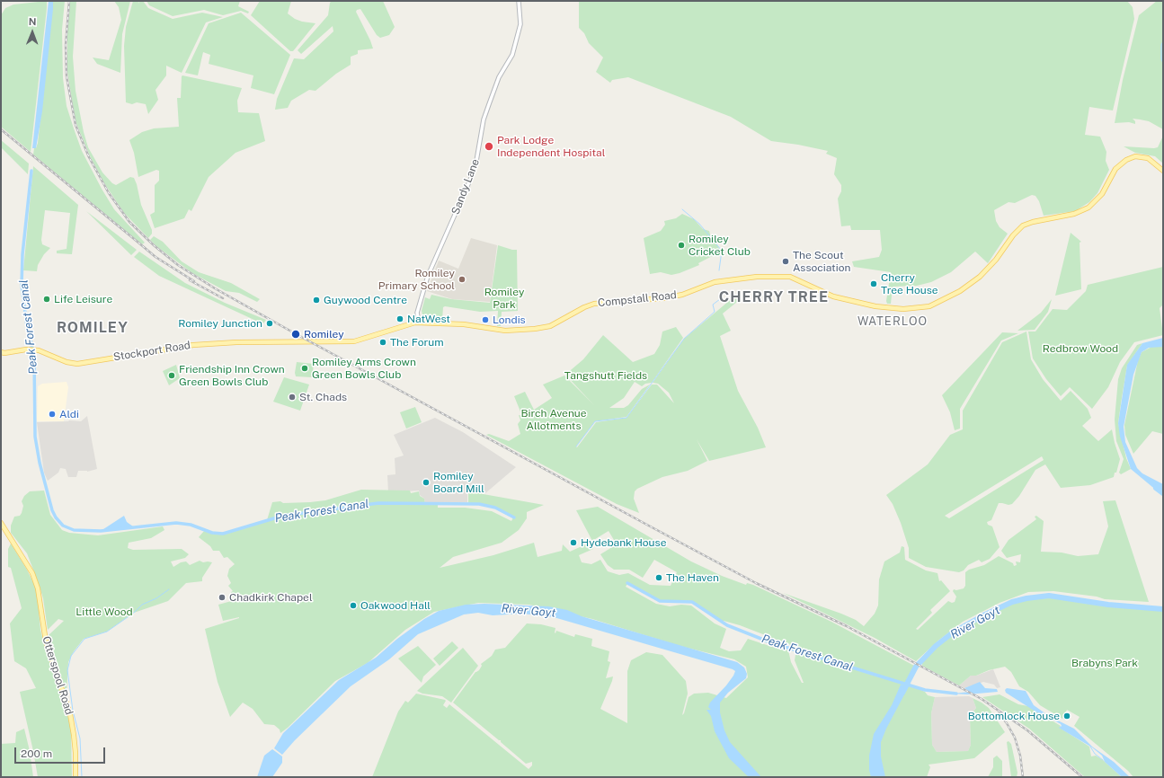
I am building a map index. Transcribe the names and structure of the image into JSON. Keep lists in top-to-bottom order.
{
  "streets": {
    "main road": ["Compstall Road", "Stockport Road", "Otterspool Road"],
    "street": ["Sandy Lane"]
  },
  "crossings": [
    ["Sandy Lane", "Compstall Road"],
    ["Compstall Road", "Stockport Road"]
  ],
  "districts": ["CHERRY TREE", "WATERLOO", "ROMILEY"],
  "water": ["Peak Forest Canal", "River Goyt"],
  "parks": [
    "Romiley Park",
    "Redbrow Wood",
    "Tangshutt Fields",
    "Birch Avenue Allotments",
    "Little Wood",
    "Brabyns Park"
  ],
  "places": [
    "Park Lodge Independent Hospital",
    "Romiley Cricket Club",
    "The Scout Association",
    "Romiley Primary School",
    "Cherry Tree House",
    "Life Leisure",
    "Guywood Centre",
    "NatWest",
    "Londis",
    "Romiley Junction",
    "Romiley",
    "The Forum",
    "Romiley Arms Crown Green Bowls Club",
    "Friendship Inn Crown Green Bowls Club",
    "St. Chads",
    "Aldi",
    "Romiley Board Mill",
    "Hydebank House",
    "The Haven",
    "Chadkirk Chapel",
    "Oakwood Hall",
    "Bottomlock House"
  ],
  "scale_bar": "200 m",
  "north": "top"
}
